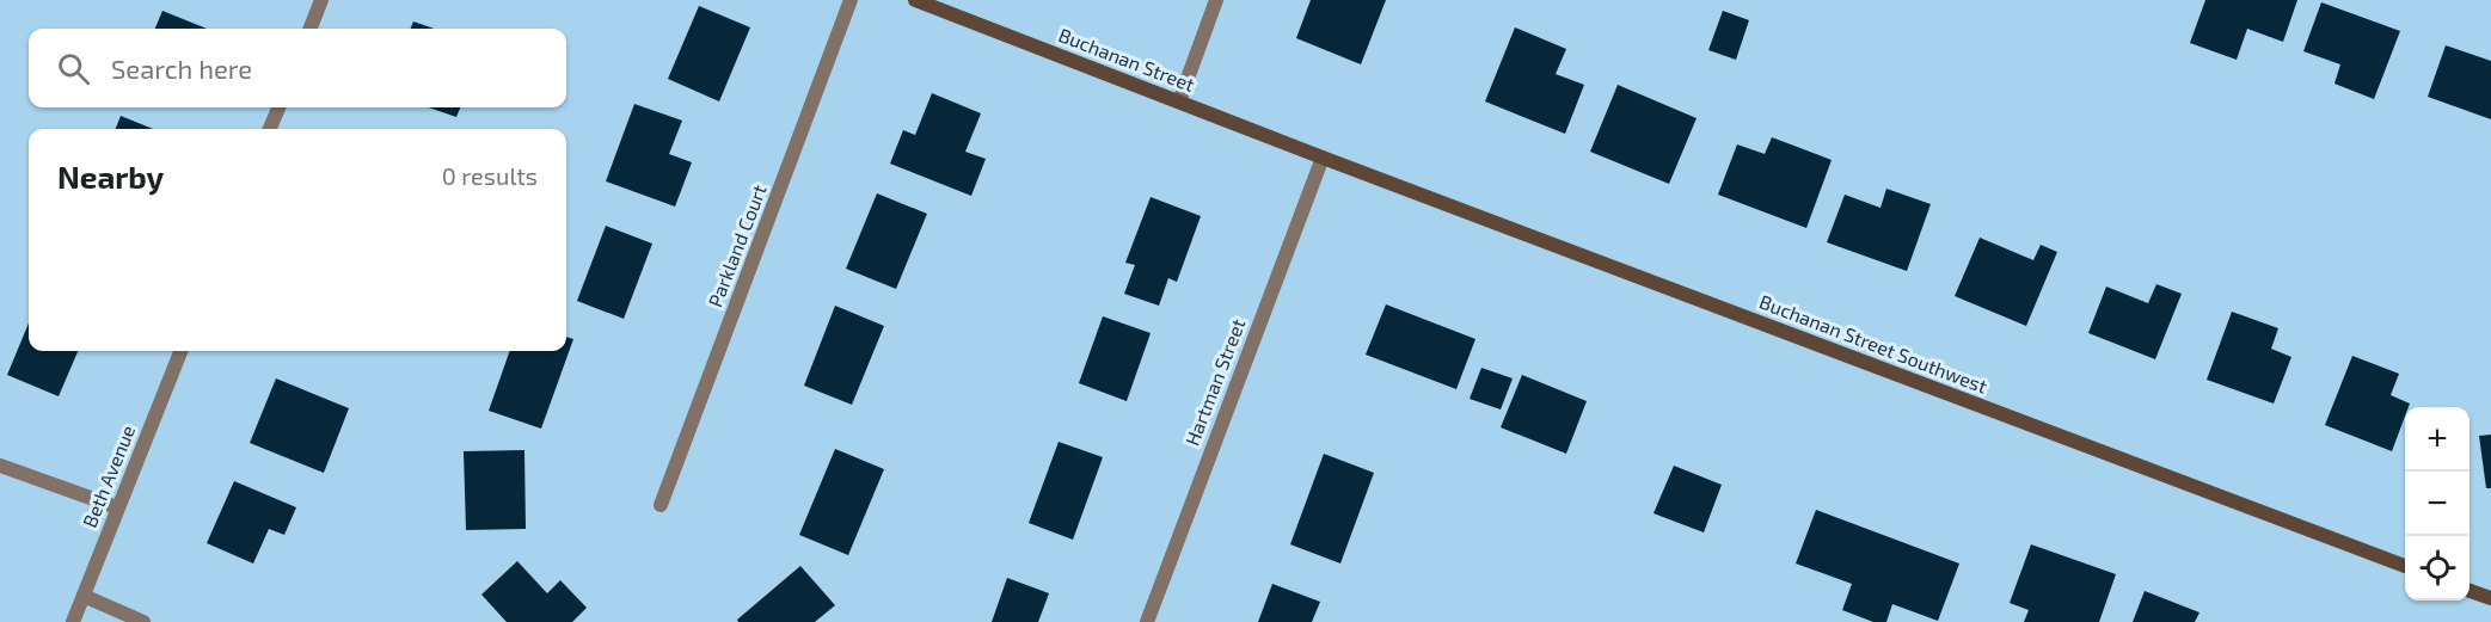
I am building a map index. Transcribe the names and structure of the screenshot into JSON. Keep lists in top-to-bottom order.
{
  "streets": {
    "street": [
      "Buchanan Street",
      "Parkland Court",
      "Buchanan Street Southwest",
      "Hartman Street",
      "Beth Avenue"
    ]
  },
  "crossings": [
    ["Buchanan Street", "Buchanan Street Southwest"],
    ["Buchanan Street", "Hartman Street"],
    ["Buchanan Street Southwest", "Hartman Street"]
  ],
  "page": {
    "search": "Search here",
    "heading": ["Nearby", "0 results"],
    "map_buttons": ["+", "−"]
  }
}
